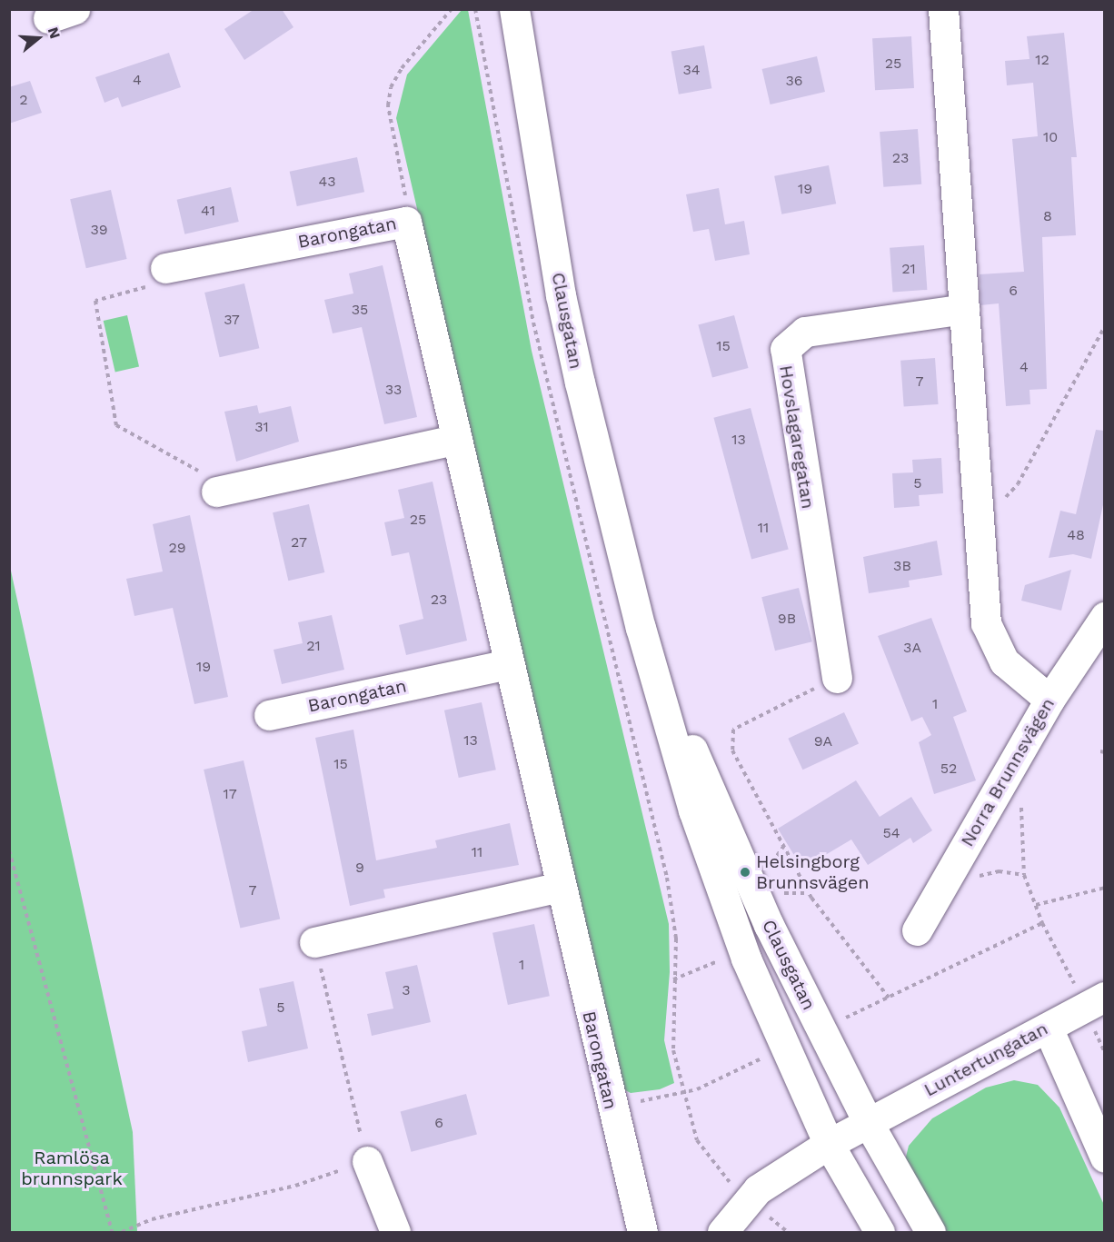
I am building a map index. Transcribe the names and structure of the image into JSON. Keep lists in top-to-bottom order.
{
  "streets": {
    "street": [
      "Barongatan",
      "Clausgatan",
      "Hovslagaregatan",
      "Norra Brunnsvägen",
      "Luntertungatan"
    ]
  },
  "crossings": [
    ["Clausgatan", "Luntertungatan"]
  ],
  "parks": ["Ramlösa brunnspark"],
  "places": ["Helsingborg Brunnsvägen"],
  "house_numbers": [
    "12",
    "25",
    "34",
    "4",
    "36",
    "2",
    "10",
    "23",
    "43",
    "19",
    "41",
    "8",
    "39",
    "21",
    "6",
    "35",
    "37",
    "15",
    "4",
    "7",
    "33",
    "31",
    "13",
    "5",
    "25",
    "11",
    "48",
    "27",
    "29",
    "3B",
    "23",
    "9B",
    "21",
    "3A",
    "19",
    "1",
    "13",
    "9A",
    "15",
    "52",
    "17",
    "54",
    "11",
    "9",
    "7",
    "1",
    "3",
    "5",
    "6"
  ],
  "north": "right"
}
